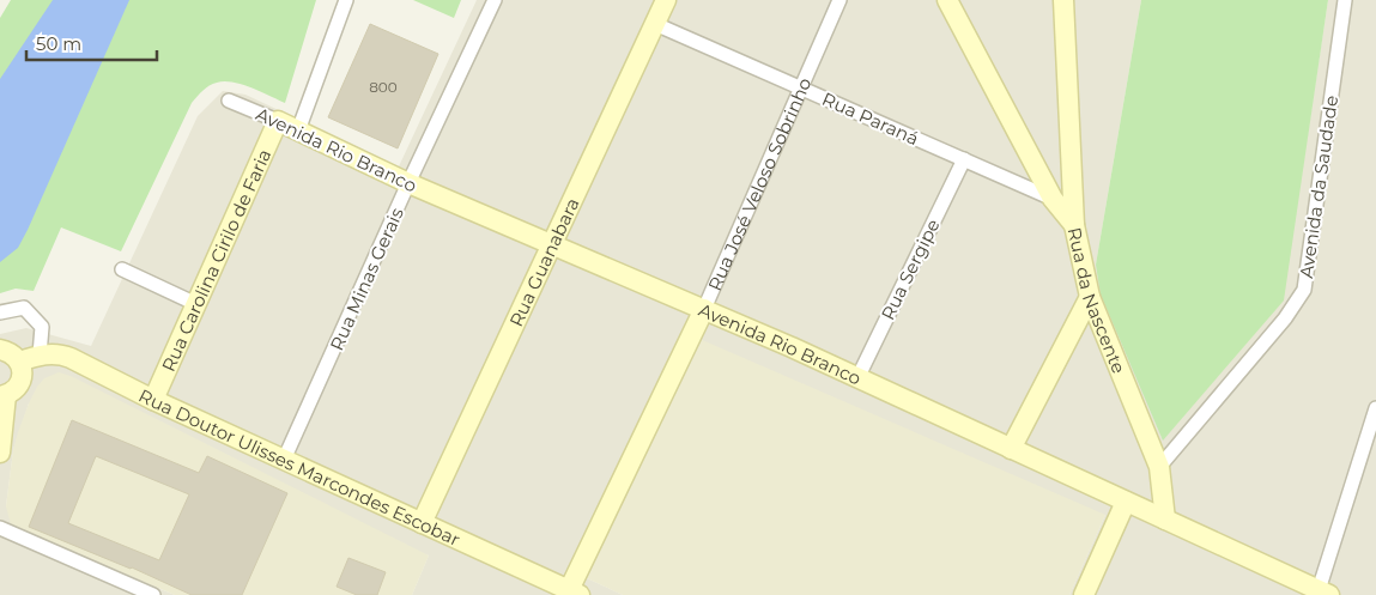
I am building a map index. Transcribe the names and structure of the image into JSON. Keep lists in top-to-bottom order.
{
  "streets": {
    "street": [
      "Rua Paraná",
      "Avenida Rio Branco",
      "Rua José Veloso Sobrinho",
      "Avenida da Saudade",
      "Rua Carolina Cirilo de Faria",
      "Rua Guanabara",
      "Rua Sergipe",
      "Rua Minas Gerais",
      "Rua da Nascente",
      "Rua Doutor Ulisses Marcondes Escobar"
    ]
  },
  "crossings": [
    ["Rua Paraná", "Rua José Veloso Sobrinho"],
    ["Rua Paraná", "Rua Guanabara"],
    ["Rua Paraná", "Rua Sergipe"],
    ["Rua Paraná", "Rua da Nascente"],
    ["Avenida Rio Branco", "Rua José Veloso Sobrinho"],
    ["Avenida Rio Branco", "Rua Carolina Cirilo de Faria"],
    ["Avenida Rio Branco", "Rua Guanabara"],
    ["Avenida Rio Branco", "Rua Sergipe"],
    ["Avenida Rio Branco", "Rua Minas Gerais"],
    ["Avenida Rio Branco", "Rua da Nascente"],
    ["Rua José Veloso Sobrinho", "Rua Doutor Ulisses Marcondes Escobar"],
    ["Avenida da Saudade", "Rua da Nascente"],
    ["Rua Carolina Cirilo de Faria", "Rua Doutor Ulisses Marcondes Escobar"],
    ["Rua Guanabara", "Rua Doutor Ulisses Marcondes Escobar"],
    ["Rua Minas Gerais", "Rua Doutor Ulisses Marcondes Escobar"]
  ],
  "house_numbers": ["800"],
  "scale_bar": "50 m"
}
